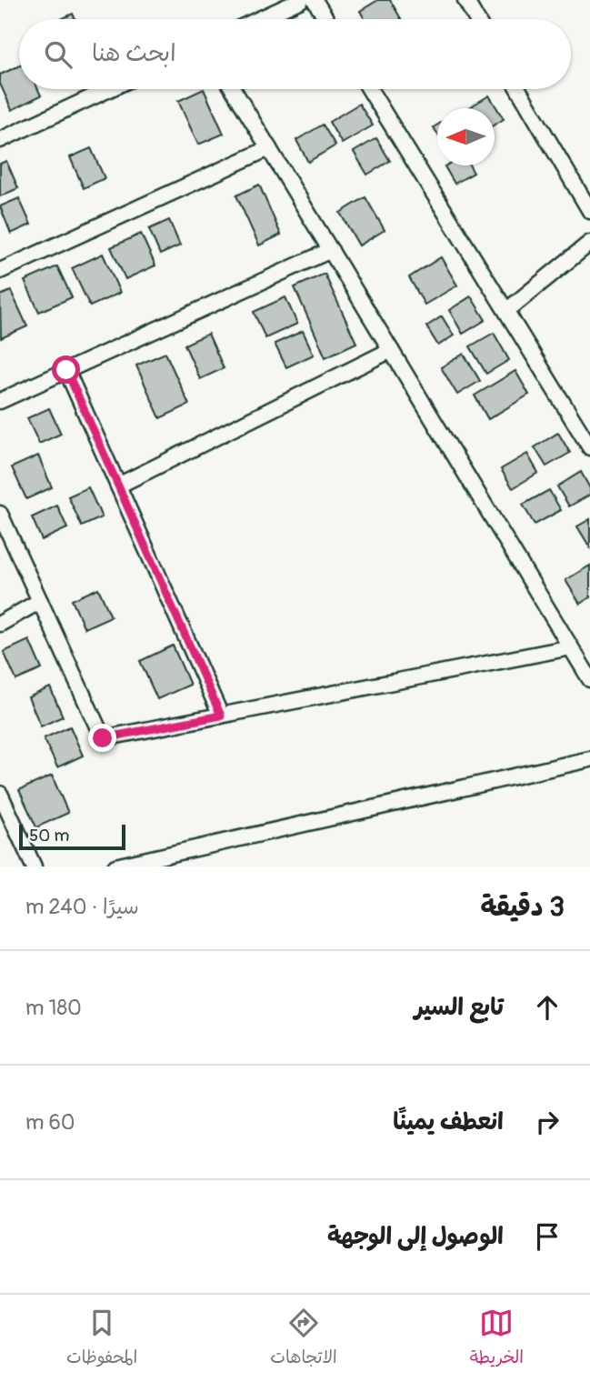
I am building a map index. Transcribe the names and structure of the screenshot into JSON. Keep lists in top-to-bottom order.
{
  "scale_bar": "50 m",
  "north": "left",
  "page": {
    "search": "ابحث هنا",
    "scale": "50 m",
    "heading": ["3 دقيقة", "سيرًا · 240 m"],
    "list": [
      ["تابع السير", "180 m"],
      ["انعطف يمينًا", "60 m"],
      "الوصول إلى الوجهة"
    ],
    "nav": ["الخريطة", "الاتجاهات", "المحفوظات"]
  }
}
